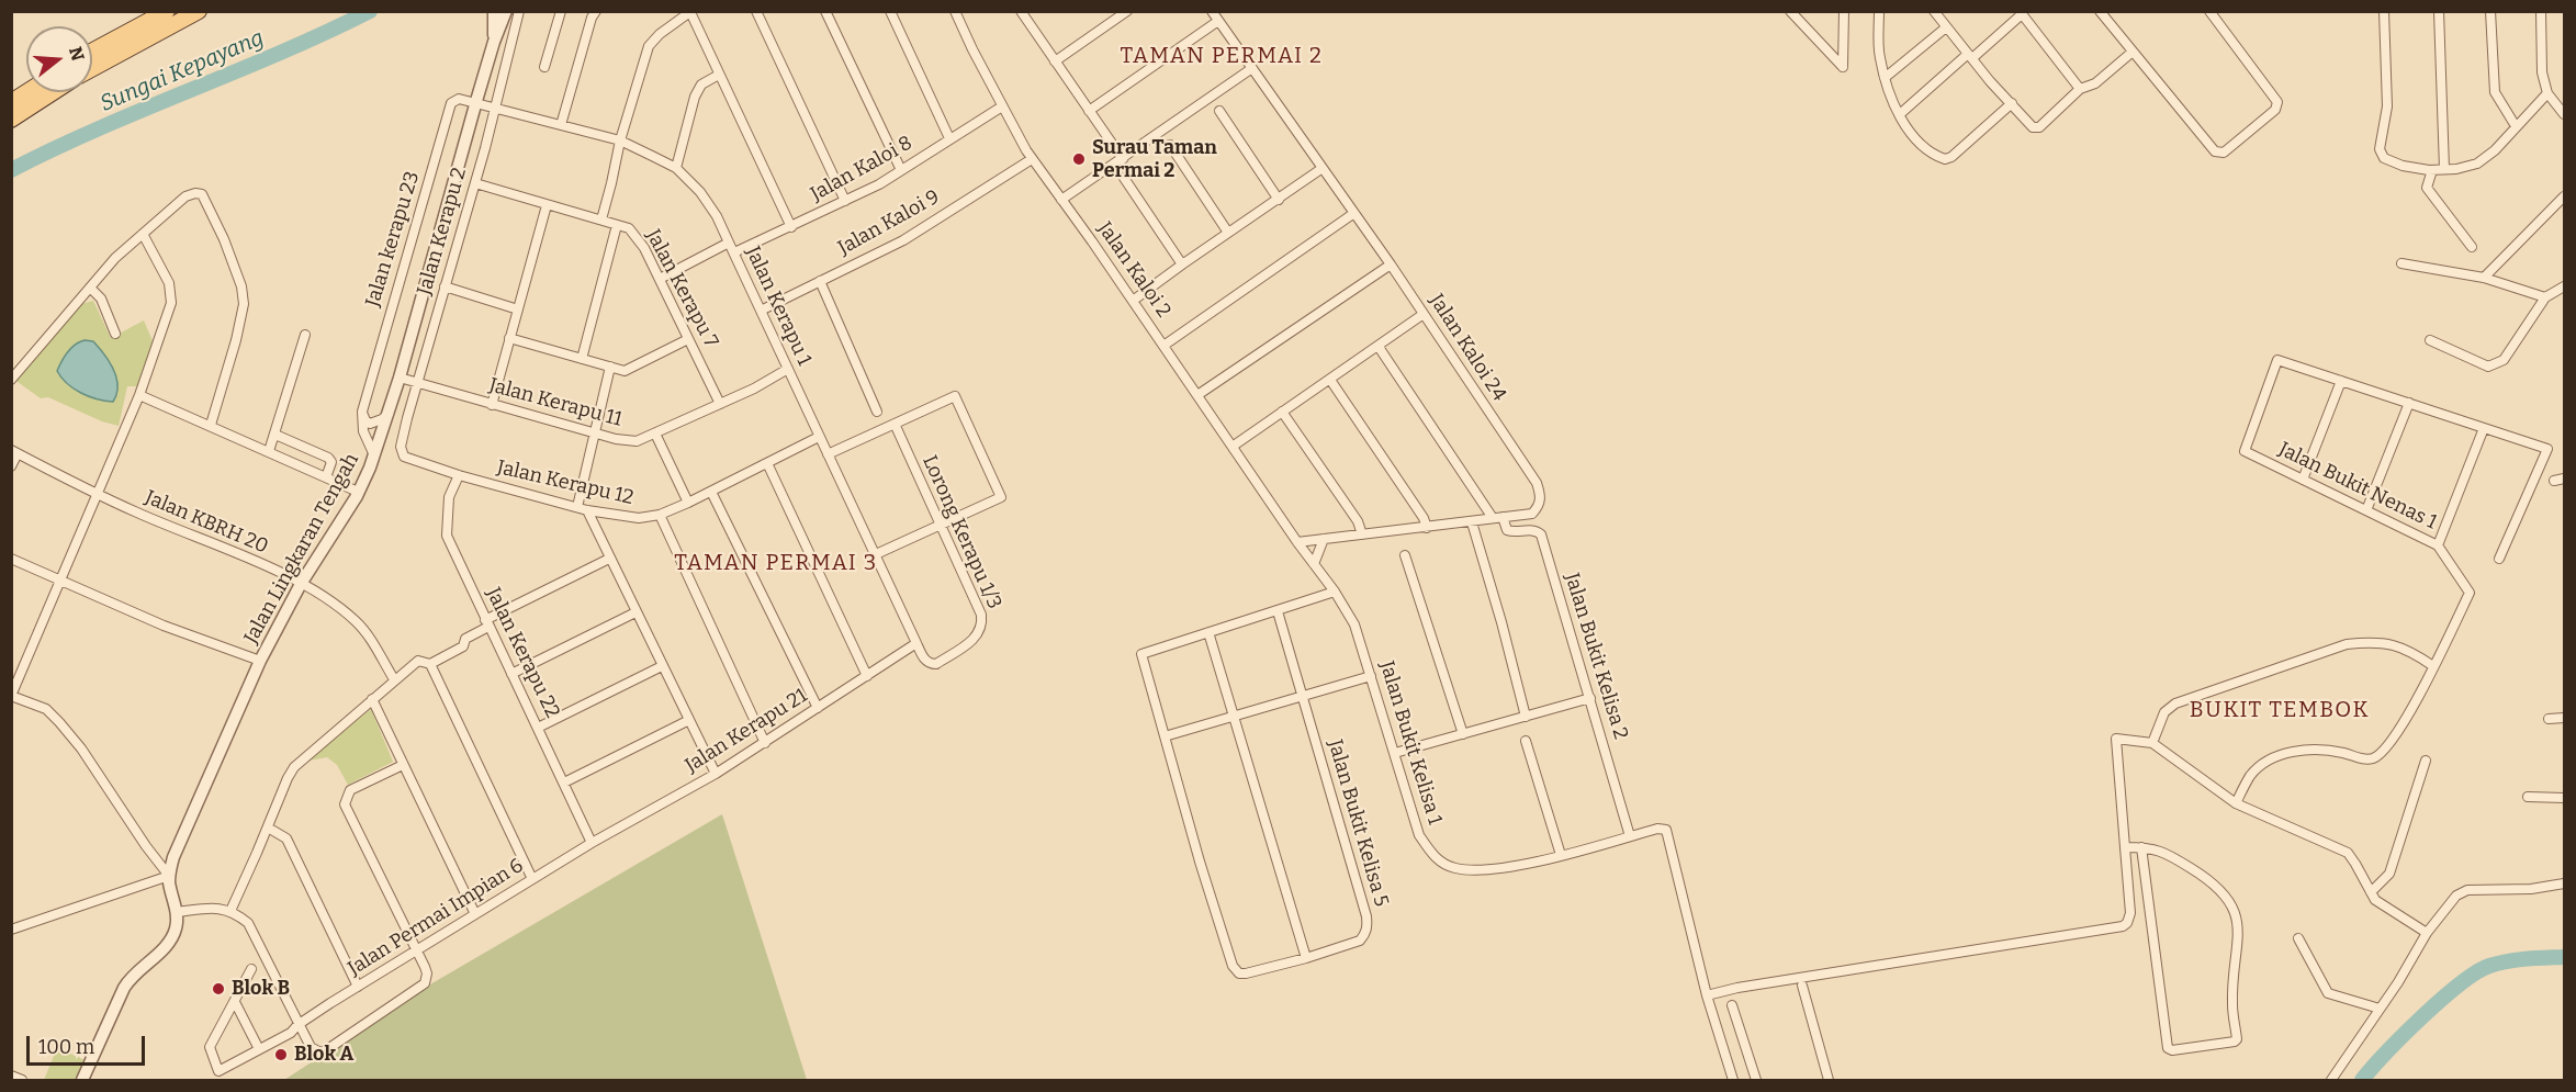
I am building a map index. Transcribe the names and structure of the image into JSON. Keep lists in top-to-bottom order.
{
  "streets": {
    "street": [
      "Jalan Kaloi 8",
      "Jalan Kaloi 9",
      "Jalan Kerapu 2",
      "Jalan kerapu 23",
      "Jalan Kaloi 2",
      "Jalan Kerapu 7",
      "Jalan Kerapu 1",
      "Jalan Kaloi 24",
      "Jalan Kerapu 11",
      "Jalan Kerapu 12",
      "Jalan Bukit Nenas 1",
      "Jalan KBRH 20",
      "Lorong Kerapu 1/3",
      "Jalan Lingkaran Tengah",
      "Jalan Kerapu 22",
      "Jalan Bukit Kelisa 2",
      "Jalan Kerapu 21",
      "Jalan Bukit Kelisa 1",
      "Jalan Bukit Kelisa 5",
      "Jalan Permai Impian 6"
    ]
  },
  "crossings": [
    ["Jalan Kaloi 8", "Jalan Kaloi 2"],
    ["Jalan Kaloi 8", "Jalan Kerapu 1"],
    ["Jalan Kaloi 9", "Jalan Kaloi 2"],
    ["Jalan Kaloi 9", "Jalan Kerapu 1"],
    ["Jalan Kerapu 2", "Jalan Kerapu 7"],
    ["Jalan Kerapu 2", "Jalan Kerapu 1"],
    ["Jalan Kerapu 2", "Jalan Kerapu 11"],
    ["Jalan Kerapu 2", "Jalan Kerapu 12"],
    ["Jalan kerapu 23", "Jalan Kerapu 1"],
    ["Jalan kerapu 23", "Jalan Lingkaran Tengah"],
    ["Jalan Kaloi 2", "Jalan Kaloi 24"],
    ["Jalan Kaloi 2", "Jalan Bukit Kelisa 1"],
    ["Jalan Kerapu 7", "Jalan Kerapu 11"],
    ["Jalan Kerapu 1", "Jalan Kerapu 11"],
    ["Jalan Kerapu 1", "Jalan Kerapu 12"],
    ["Jalan Kerapu 1", "Lorong Kerapu 1/3"],
    ["Jalan Kerapu 1", "Jalan Lingkaran Tengah"],
    ["Jalan Kerapu 1", "Jalan Kerapu 21"],
    ["Jalan Kaloi 24", "Jalan Bukit Kelisa 2"],
    ["Jalan Kaloi 24", "Jalan Bukit Kelisa 1"],
    ["Jalan Kerapu 11", "Jalan Lingkaran Tengah"],
    ["Jalan Kerapu 12", "Jalan Kerapu 22"],
    ["Jalan KBRH 20", "Jalan Lingkaran Tengah"],
    ["Jalan Kerapu 22", "Jalan Kerapu 21"],
    ["Jalan Kerapu 22", "Jalan Permai Impian 6"],
    ["Jalan Bukit Kelisa 2", "Jalan Bukit Kelisa 1"],
    ["Jalan Kerapu 21", "Jalan Permai Impian 6"]
  ],
  "districts": ["TAMAN PERMAI 2", "TAMAN PERMAI 3", "BUKIT TEMBOK"],
  "water": ["Sungai Kepayang"],
  "places": ["Surau Taman Permai 2", "Blok B", "Blok A"],
  "scale_bar": "100 m",
  "north": "right"
}
